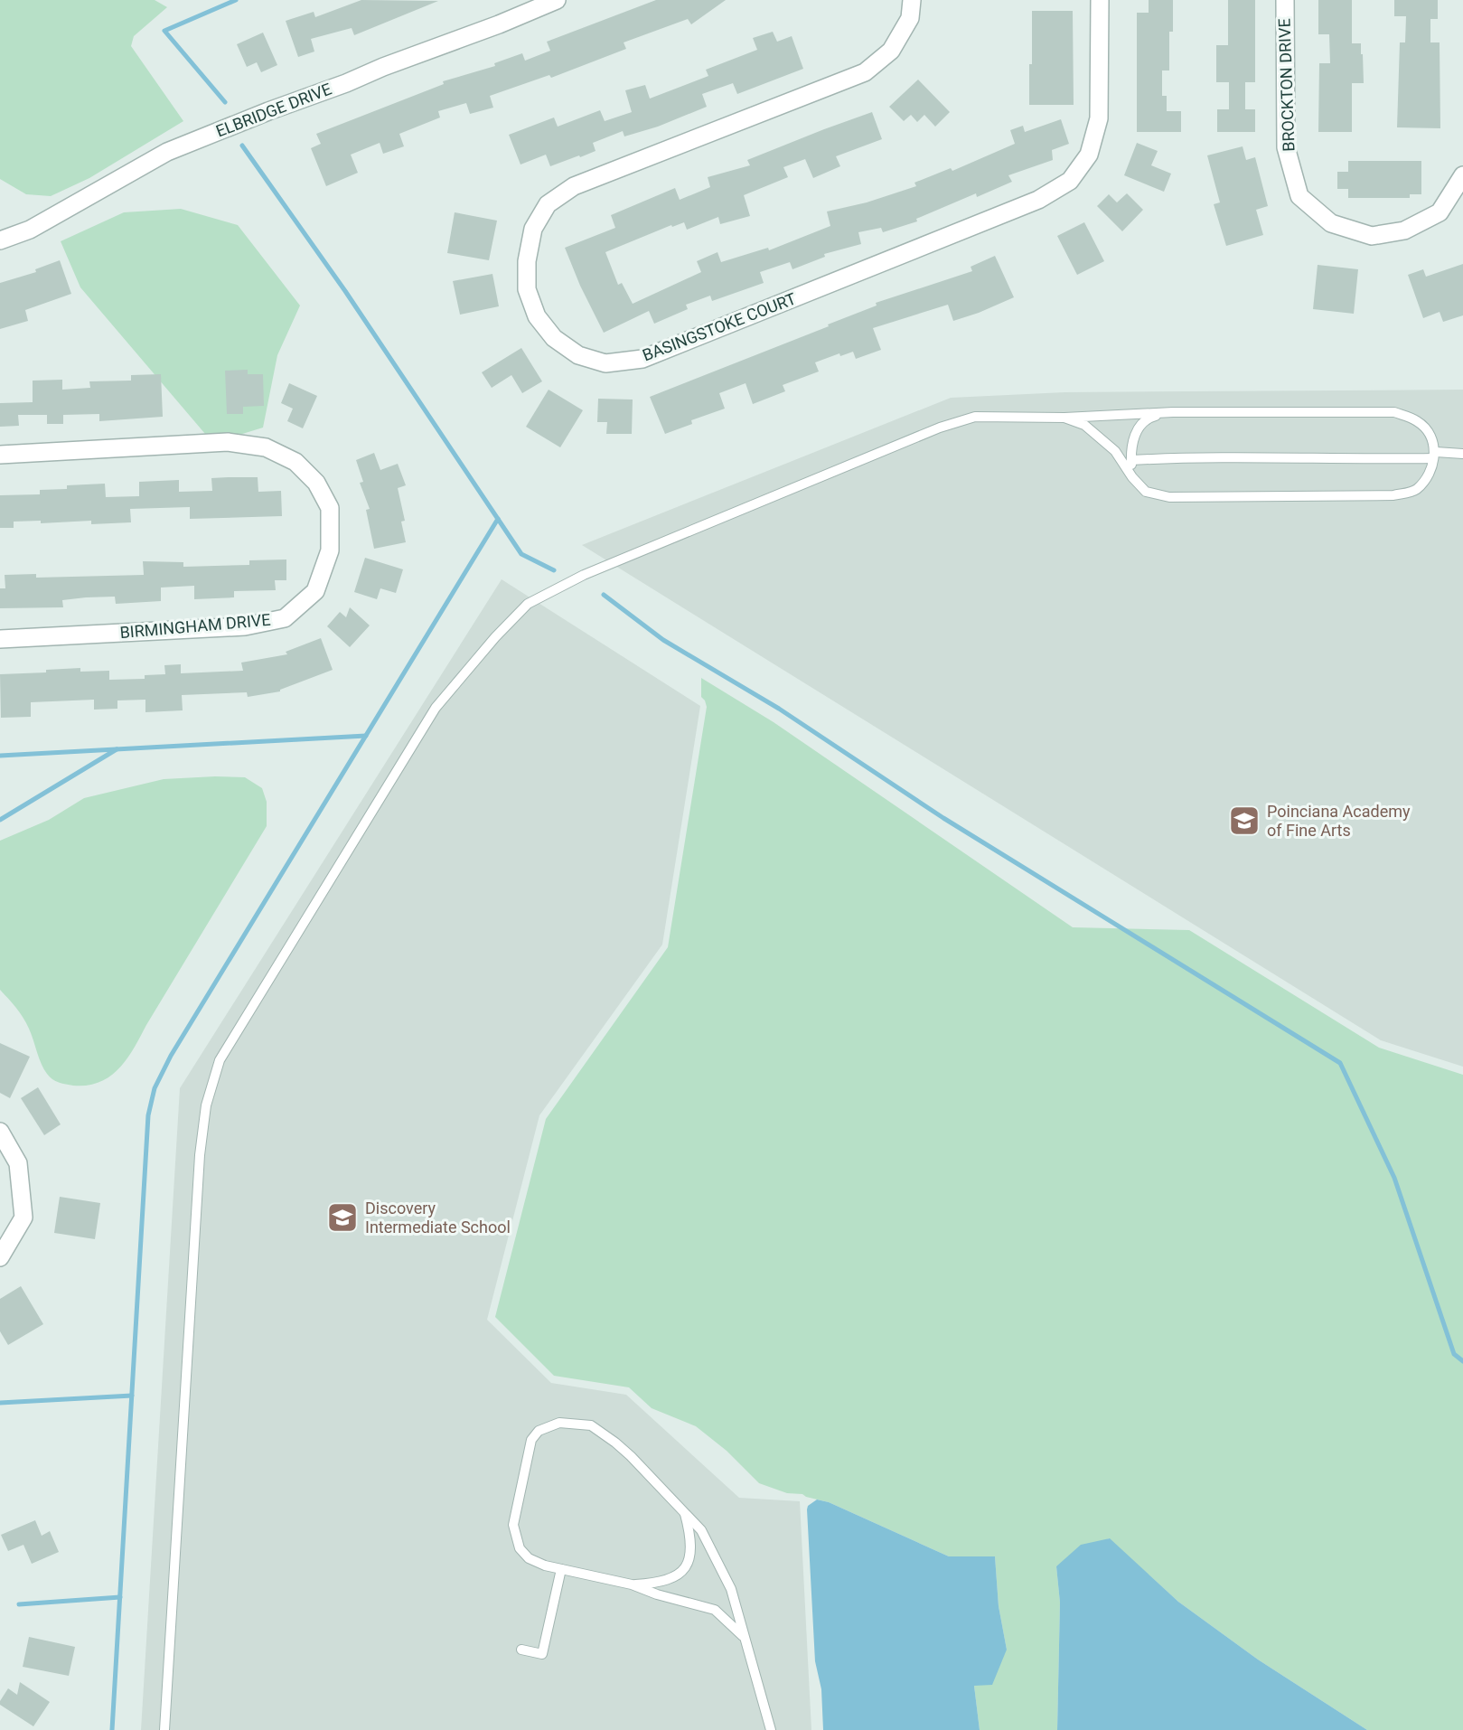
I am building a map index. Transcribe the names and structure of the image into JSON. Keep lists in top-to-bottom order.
{
  "streets": {
    "street": [
      "BROCKTON DRIVE",
      "ELBRIDGE DRIVE",
      "BASINGSTOKE COURT",
      "BIRMINGHAM DRIVE"
    ]
  },
  "places": {
    "school or university": ["Poinciana Academy of Fine Arts", "Discovery Intermediate School"]
  }
}
